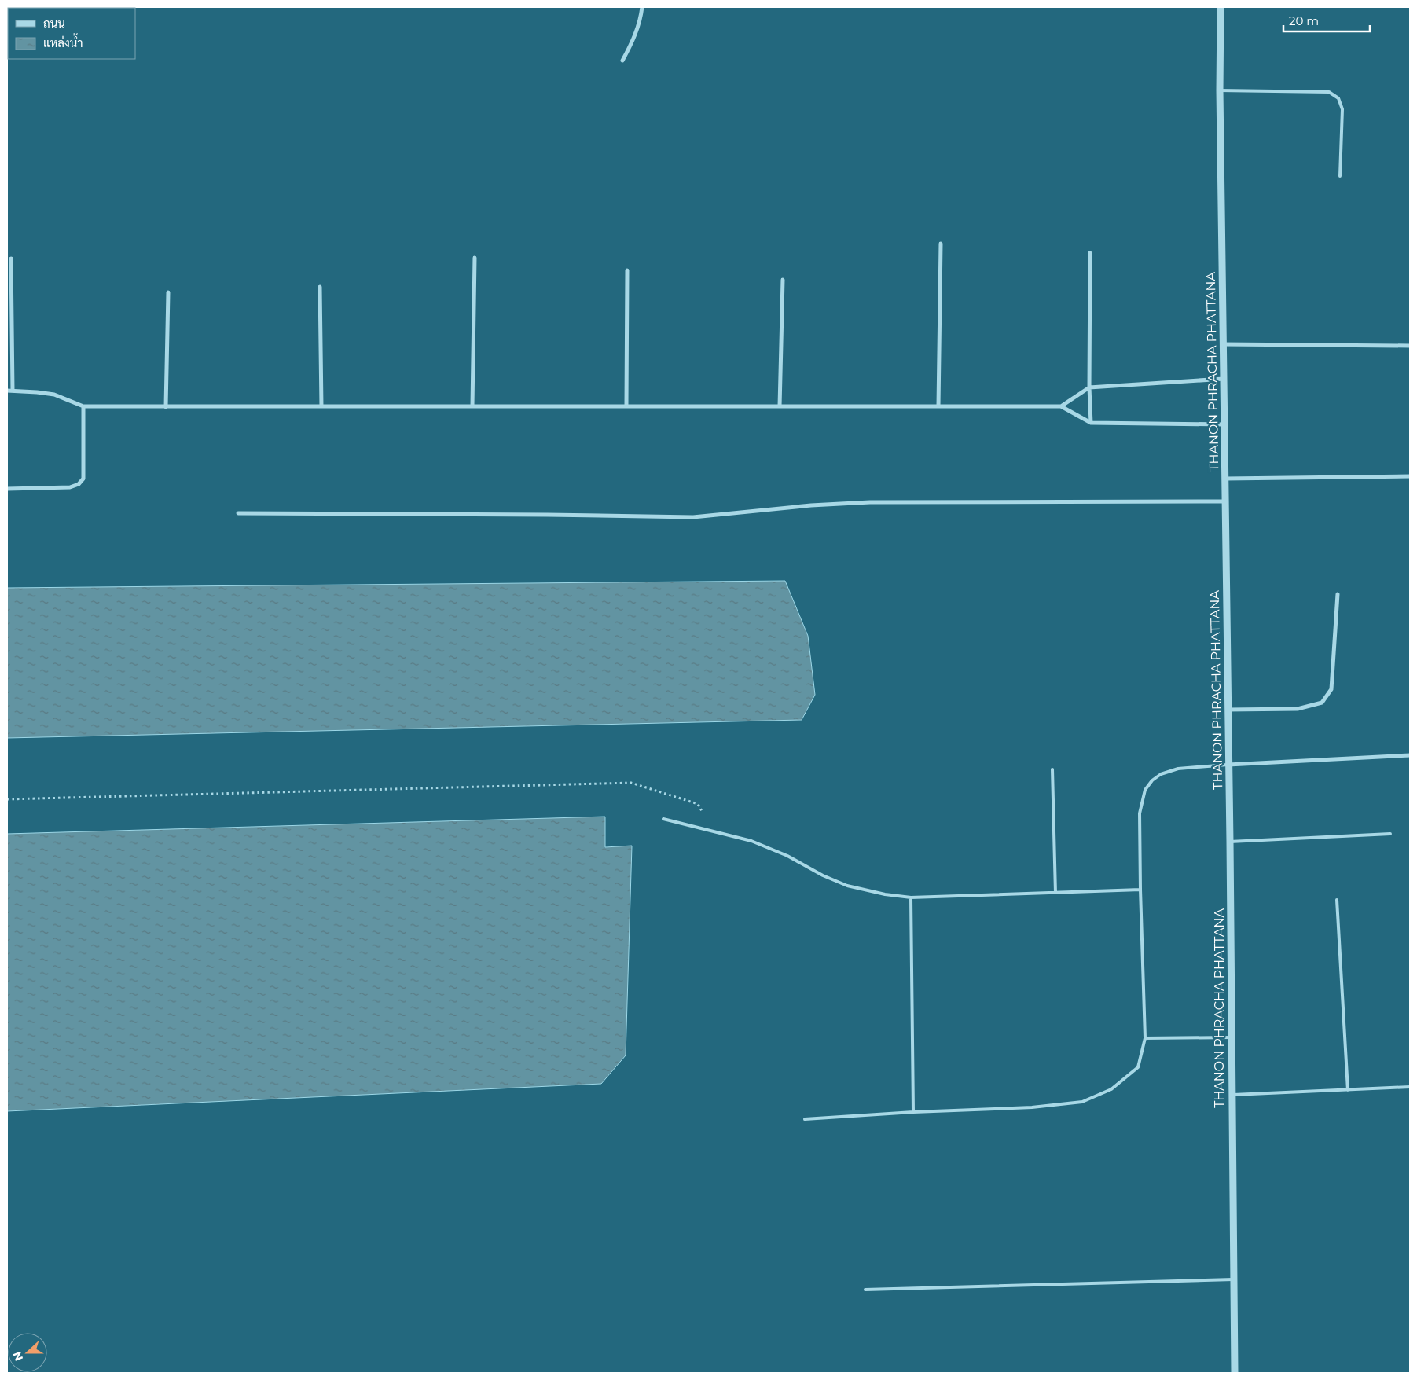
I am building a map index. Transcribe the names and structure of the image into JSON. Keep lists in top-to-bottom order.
{
  "streets": {
    "street": ["THANON PHRACHA PHATTANA"]
  },
  "legend": ["ถนน", "แหล่งน้ำ"],
  "scale_bar": "20 m",
  "north": "left"
}
